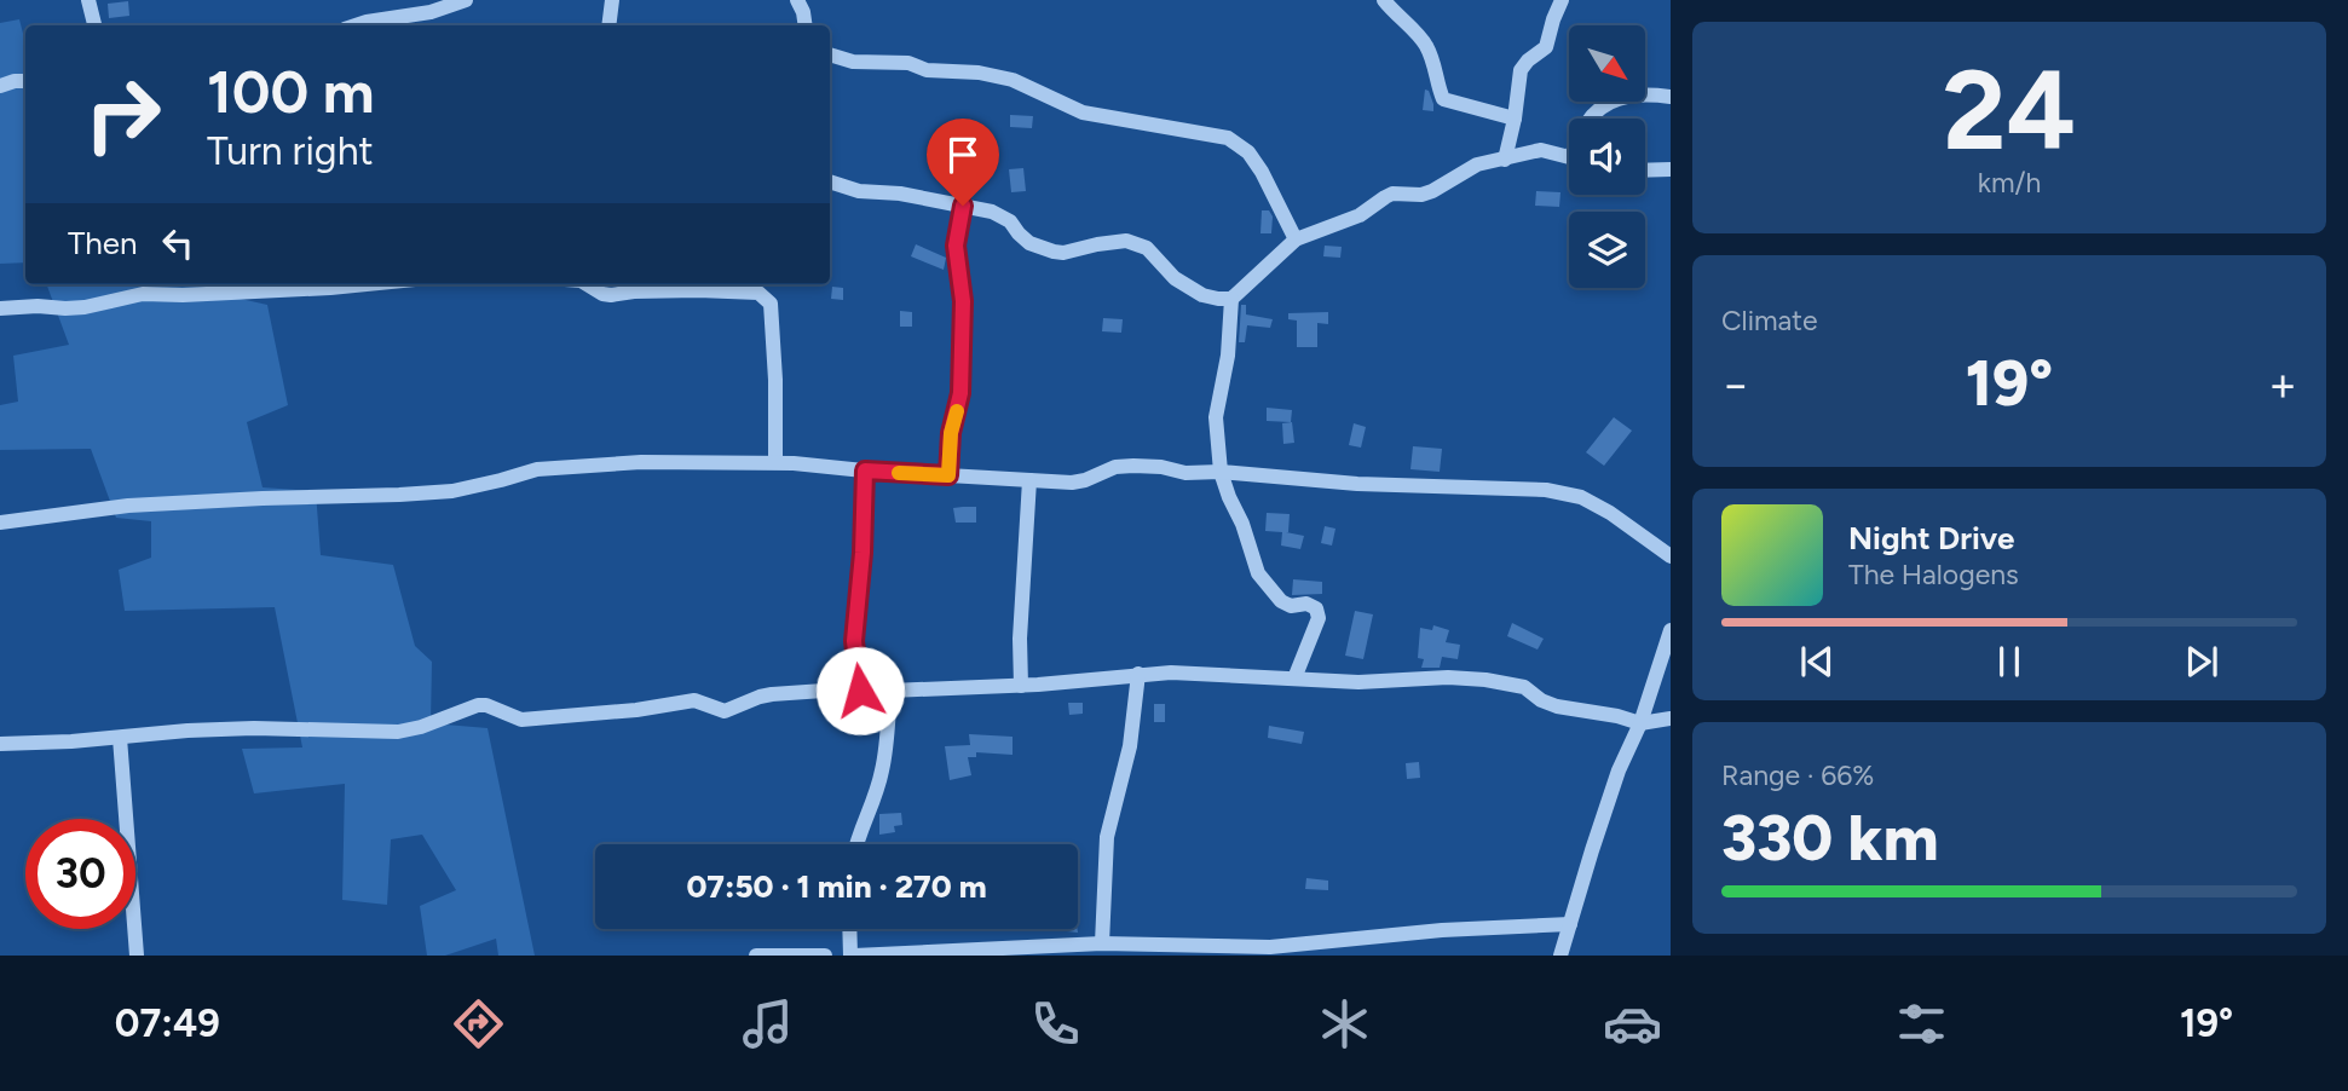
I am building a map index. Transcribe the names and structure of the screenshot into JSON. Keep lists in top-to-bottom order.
{
  "north": "bottom right",
  "page": {
    "tile": [
      ["24", "km/h"],
      "Climate",
      ["Range · 66%", "330 km"]
    ],
    "turn": ["100 m", "Turn right"],
    "then": "Then",
    "heat": ["−", "19°", "+"],
    "song": ["Night Drive", "The Halogens"],
    "limit": "30",
    "trip": "07:50 · 1 min · 270 m",
    "tabs": ["07:49", "19°"]
  }
}
